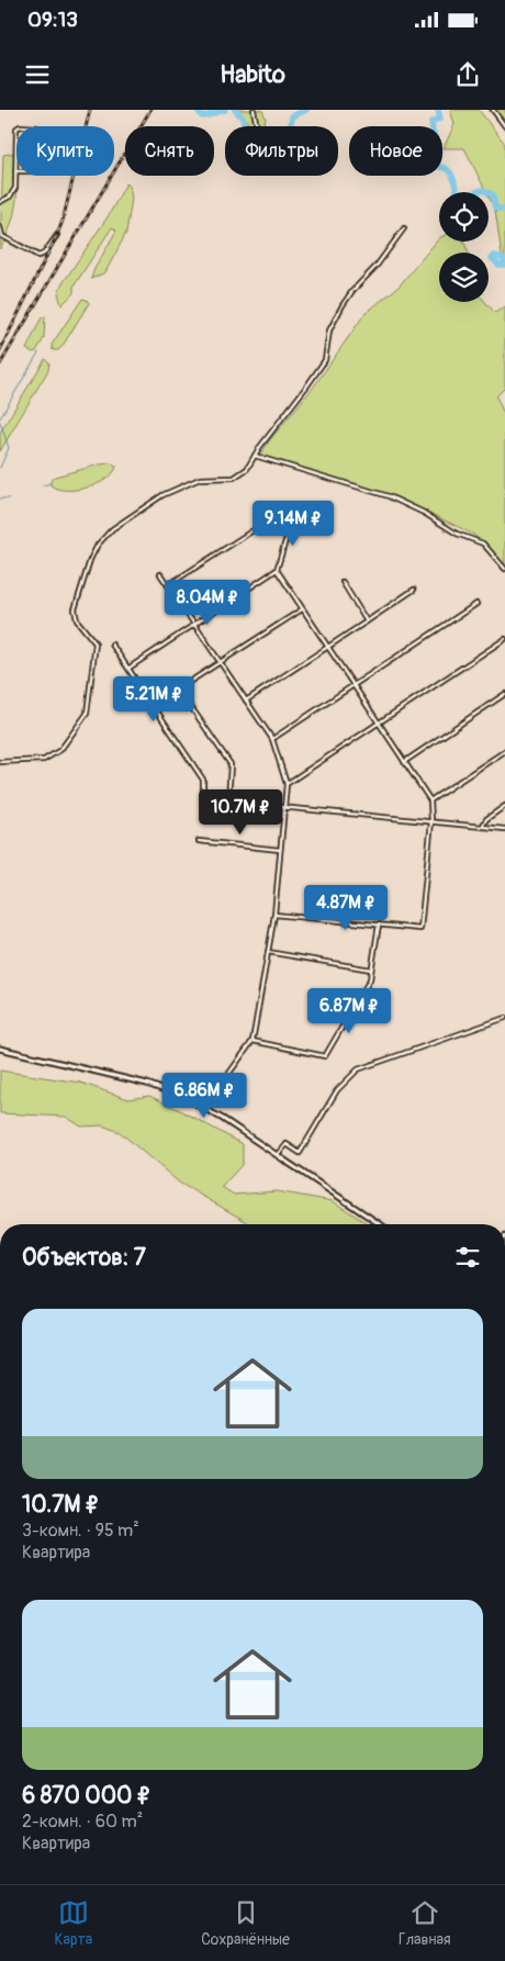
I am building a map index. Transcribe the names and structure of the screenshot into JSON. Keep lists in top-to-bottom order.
{
  "page": {
    "status": "09:13",
    "header": "Habito",
    "chip": [
      "Купить",
      "Снять",
      "Фильтры",
      "Новое"
    ],
    "price": [
      "9.14M ₽",
      "8.04M ₽",
      "5.21M ₽",
      "10.7M ₽",
      "4.87M ₽",
      "6.87M ₽",
      "6.86M ₽"
    ],
    "heading": "Объектов: 7",
    "list": [
      {
        "name": "10.7M ₽",
        "note": "3-комн. · 95 m² · Квартира"
      },
      {
        "name": "6 870 000 ₽",
        "note": "2-комн. · 60 m² · Квартира"
      }
    ],
    "tabs": ["Карта", "Сохранённые", "Главная"]
  }
}
